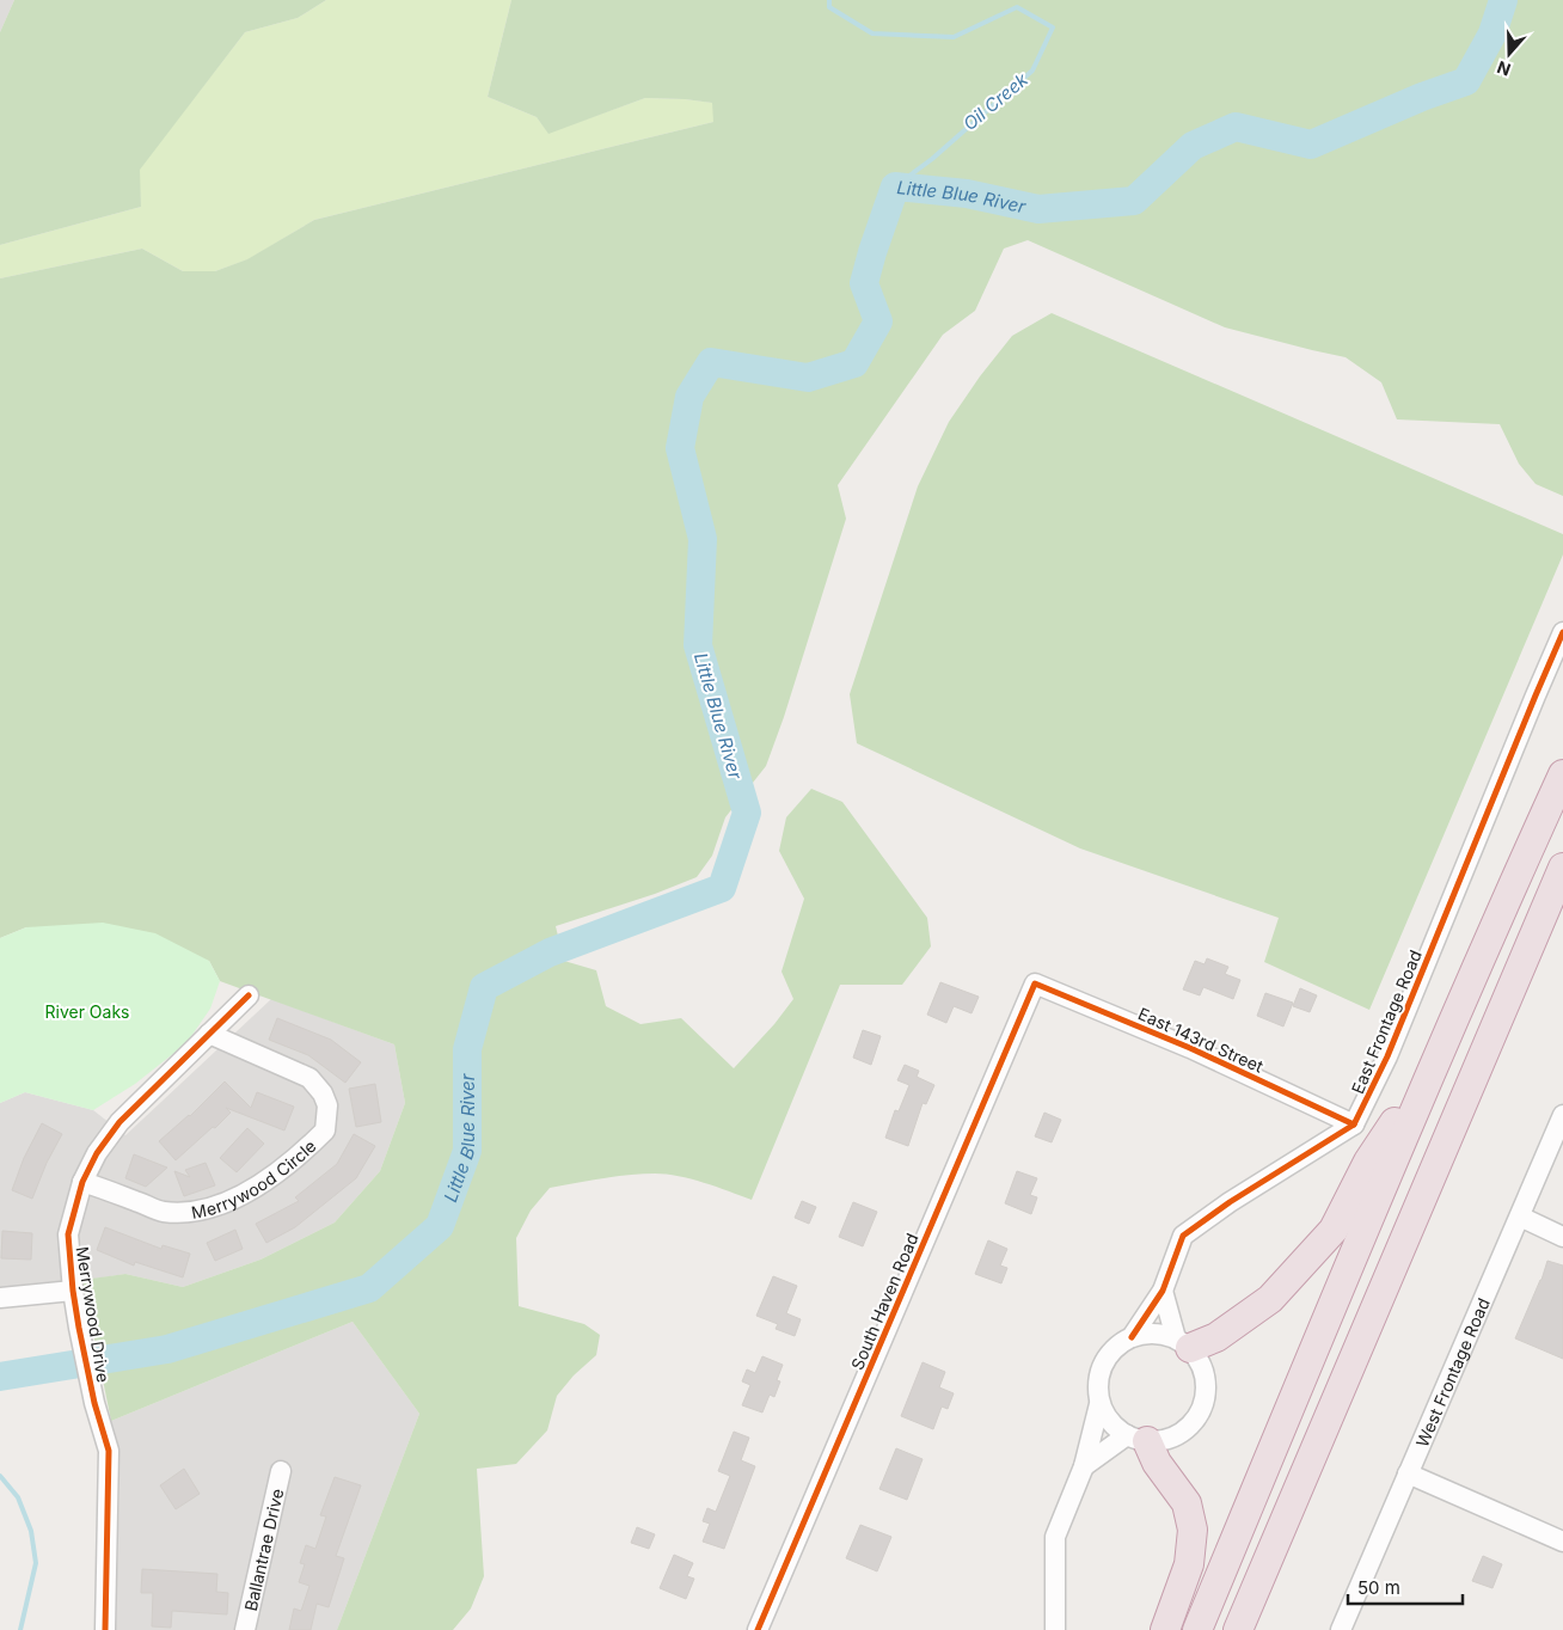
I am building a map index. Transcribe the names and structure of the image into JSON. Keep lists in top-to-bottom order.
{
  "streets": {
    "street": [
      "East Frontage Road",
      "East 143rd Street",
      "Merrywood Circle",
      "South Haven Road",
      "Merrywood Drive",
      "West Frontage Road",
      "Ballantrae Drive"
    ]
  },
  "crossings": [
    ["East Frontage Road", "East 143rd Street"],
    ["East 143rd Street", "South Haven Road"],
    ["Merrywood Circle", "Merrywood Drive"]
  ],
  "water": ["Oil Creek", "Little Blue River"],
  "parks": ["River Oaks"],
  "scale_bar": "50 m",
  "north": "bottom"
}
